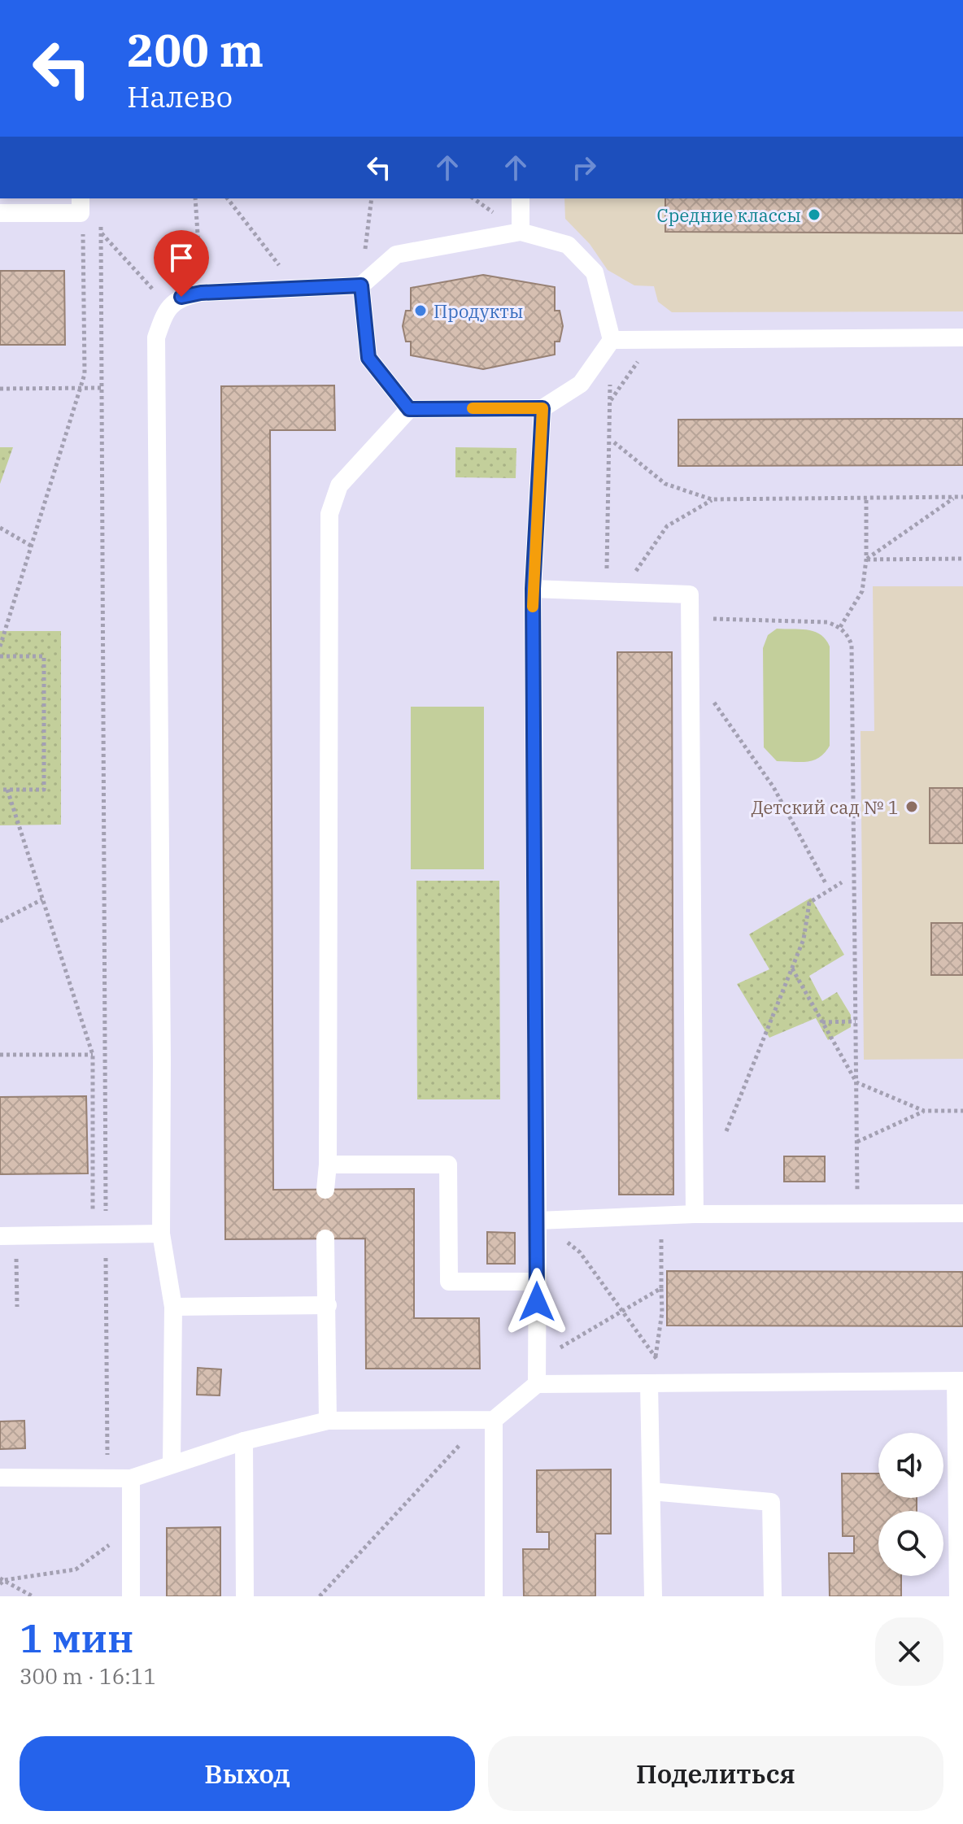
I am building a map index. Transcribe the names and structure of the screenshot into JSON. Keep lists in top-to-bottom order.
{
  "places": ["Средние классы", "Продукты", "Детский сад № 1"],
  "page": {
    "turn": ["200 m", "Налево"],
    "heading": ["1 мин", "300 m · 16:11"],
    "buttons": ["Выход", "Поделиться"]
  }
}
